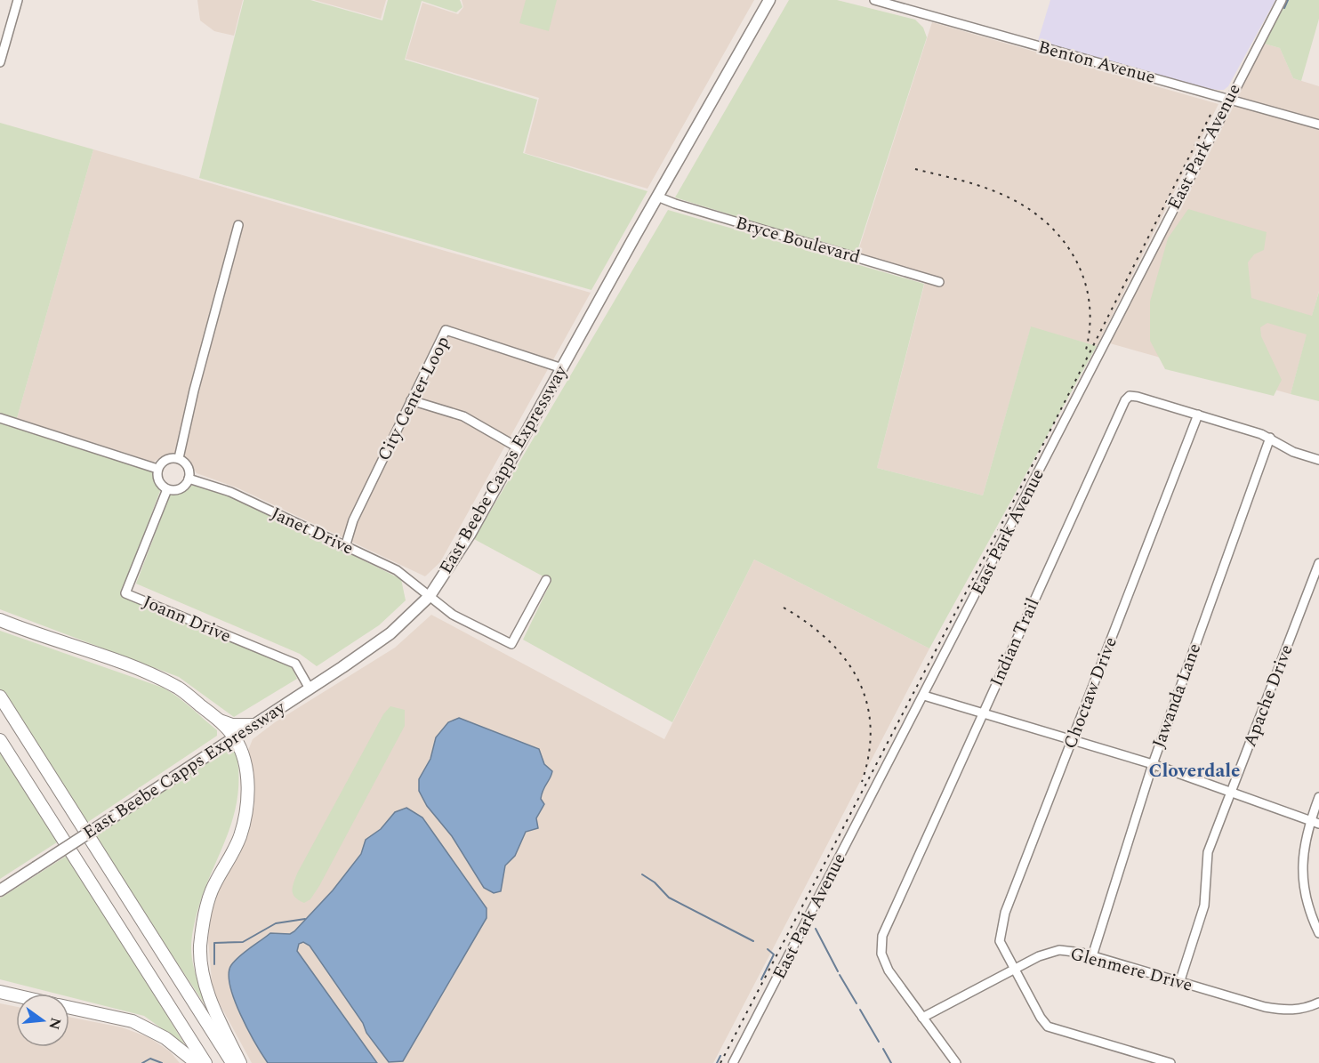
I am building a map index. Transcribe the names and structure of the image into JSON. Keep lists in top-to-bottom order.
{
  "streets": {
    "main road": ["East Beebe Capps Expressway"],
    "street": [
      "Benton Avenue",
      "East Park Avenue",
      "Bryce Boulevard",
      "City Center Loop",
      "Janet Drive",
      "Joann Drive",
      "Indian Trail",
      "Choctaw Drive",
      "Jawanda Lane",
      "Apache Drive",
      "Glenmere Drive"
    ]
  },
  "crossings": [
    ["Benton Avenue", "East Park Avenue"],
    ["Bryce Boulevard", "East Beebe Capps Expressway"],
    ["City Center Loop", "East Beebe Capps Expressway"],
    ["City Center Loop", "Janet Drive"],
    ["East Beebe Capps Expressway", "Janet Drive"],
    ["East Beebe Capps Expressway", "Joann Drive"],
    ["Janet Drive", "Joann Drive"],
    ["Indian Trail", "Choctaw Drive"],
    ["Indian Trail", "Jawanda Lane"],
    ["Indian Trail", "Glenmere Drive"],
    ["Choctaw Drive", "Glenmere Drive"],
    ["Jawanda Lane", "Glenmere Drive"],
    ["Apache Drive", "Glenmere Drive"]
  ],
  "districts": ["Cloverdale"],
  "north": "right"
}
